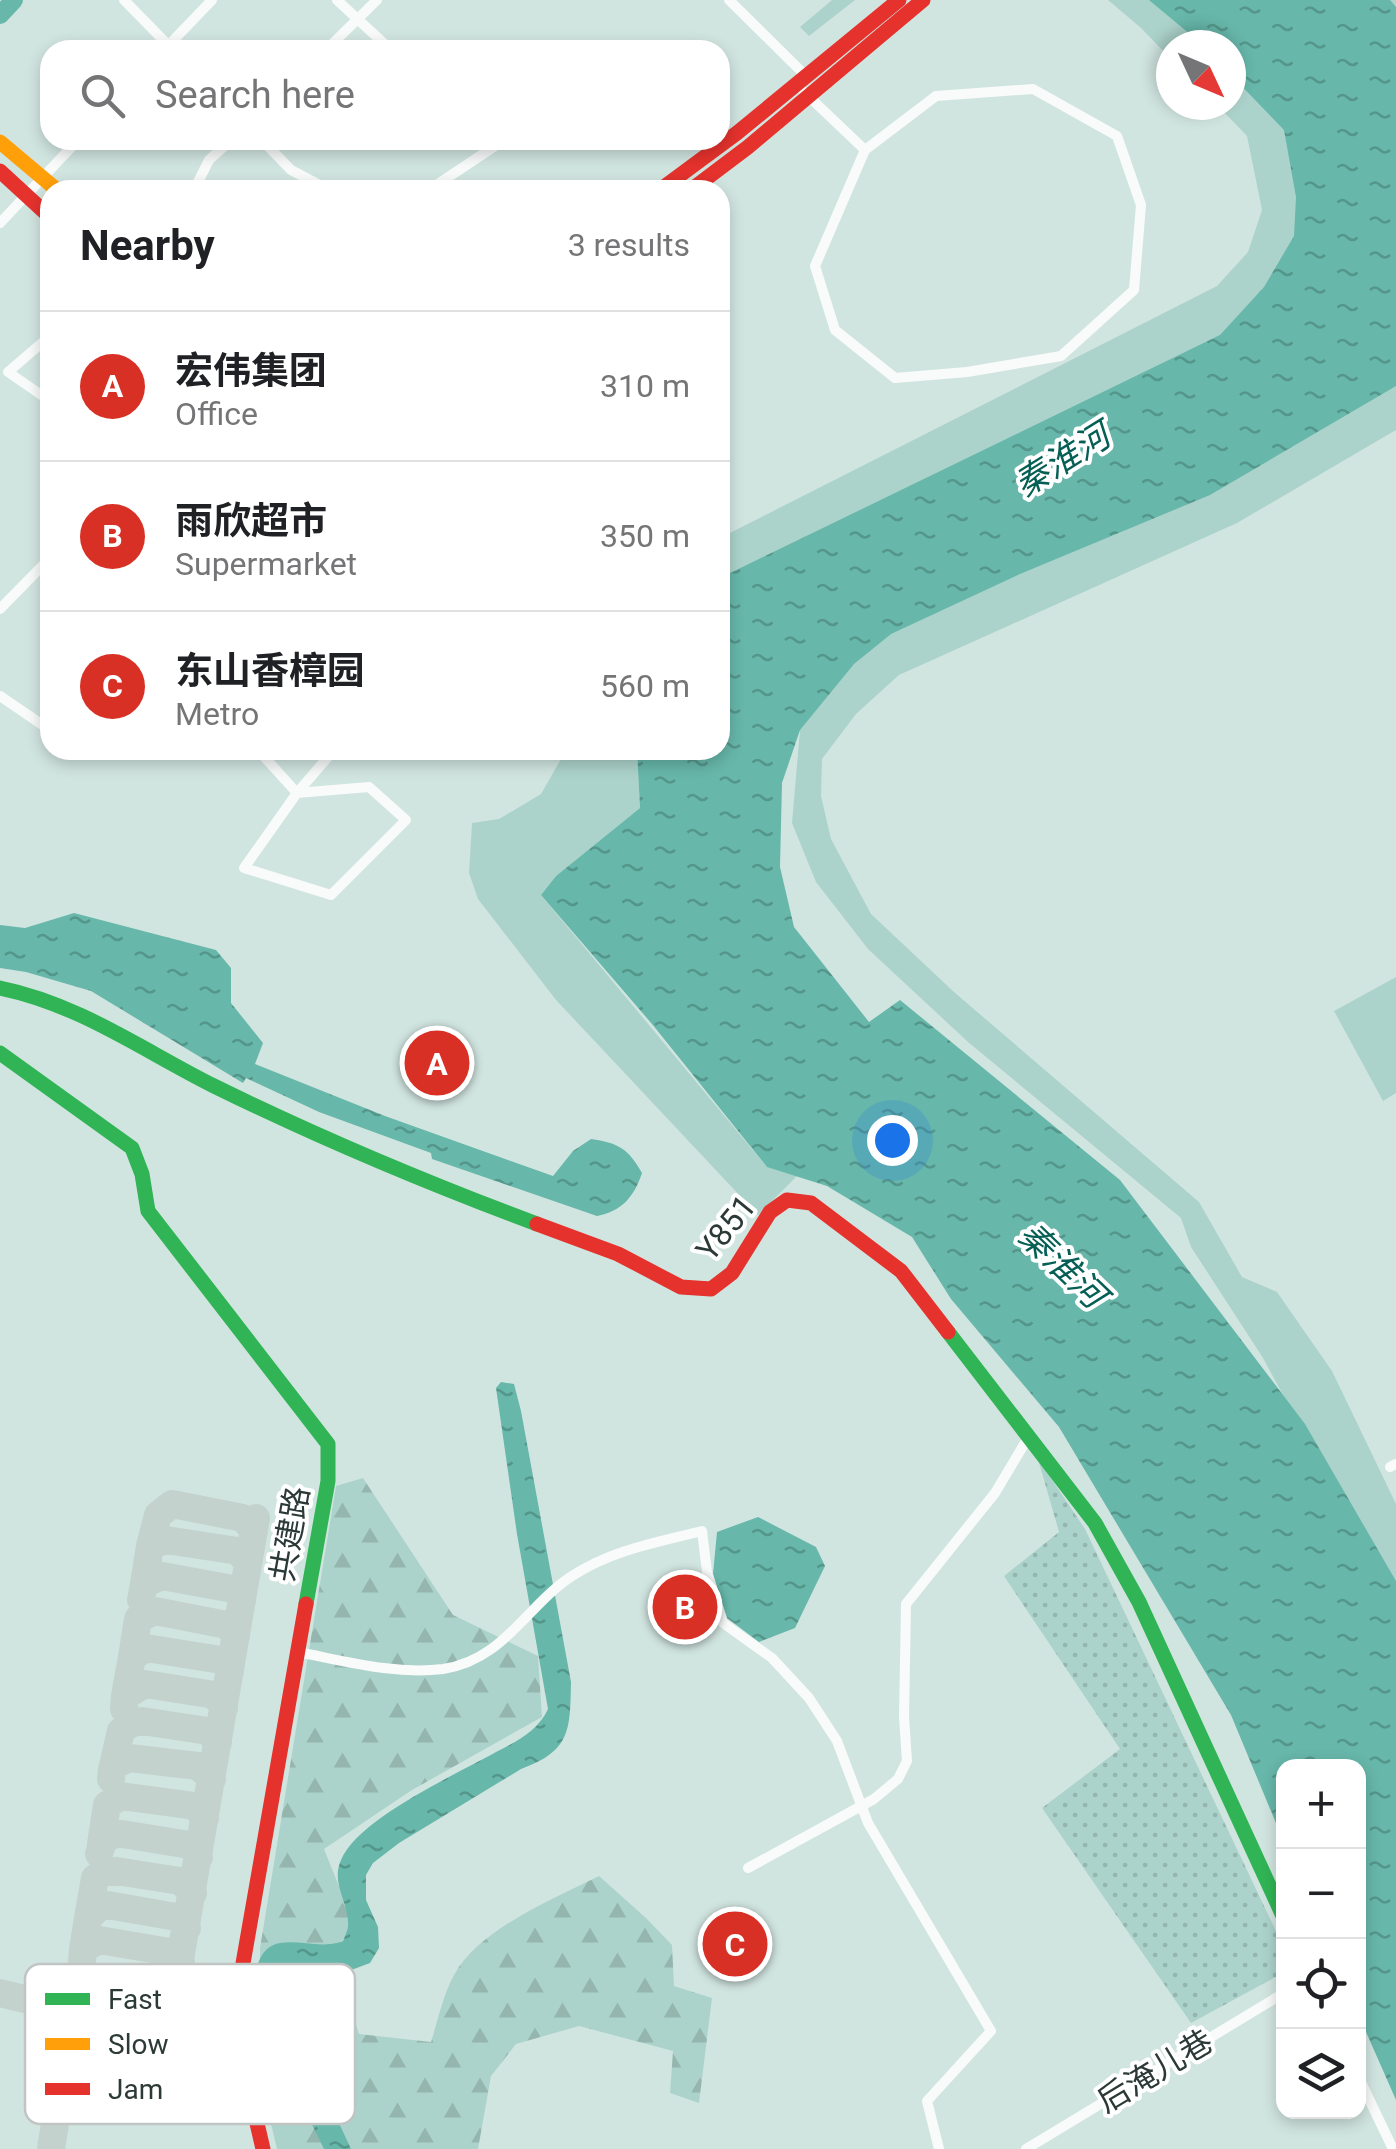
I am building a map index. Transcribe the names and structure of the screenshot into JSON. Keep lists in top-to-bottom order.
{
  "streets": {
    "street": ["Y851", "共建路", "后淹儿巷"]
  },
  "water": ["秦淮河"],
  "legend": ["Fast", "Slow", "Jam"],
  "north": "bottom right",
  "page": {
    "search": "Search here",
    "heading": ["Nearby", "3 results"],
    "list": [
      {
        "mark": "A",
        "name": "宏伟集团",
        "note": "Office",
        "value": "310 m"
      },
      {
        "mark": "B",
        "name": "雨欣超市",
        "note": "Supermarket",
        "value": "350 m"
      },
      {
        "mark": "C",
        "name": "东山香樟园",
        "note": "Metro",
        "value": "560 m"
      }
    ],
    "pins": ["A", "B", "C"],
    "map_buttons": ["+", "−"]
  }
}
